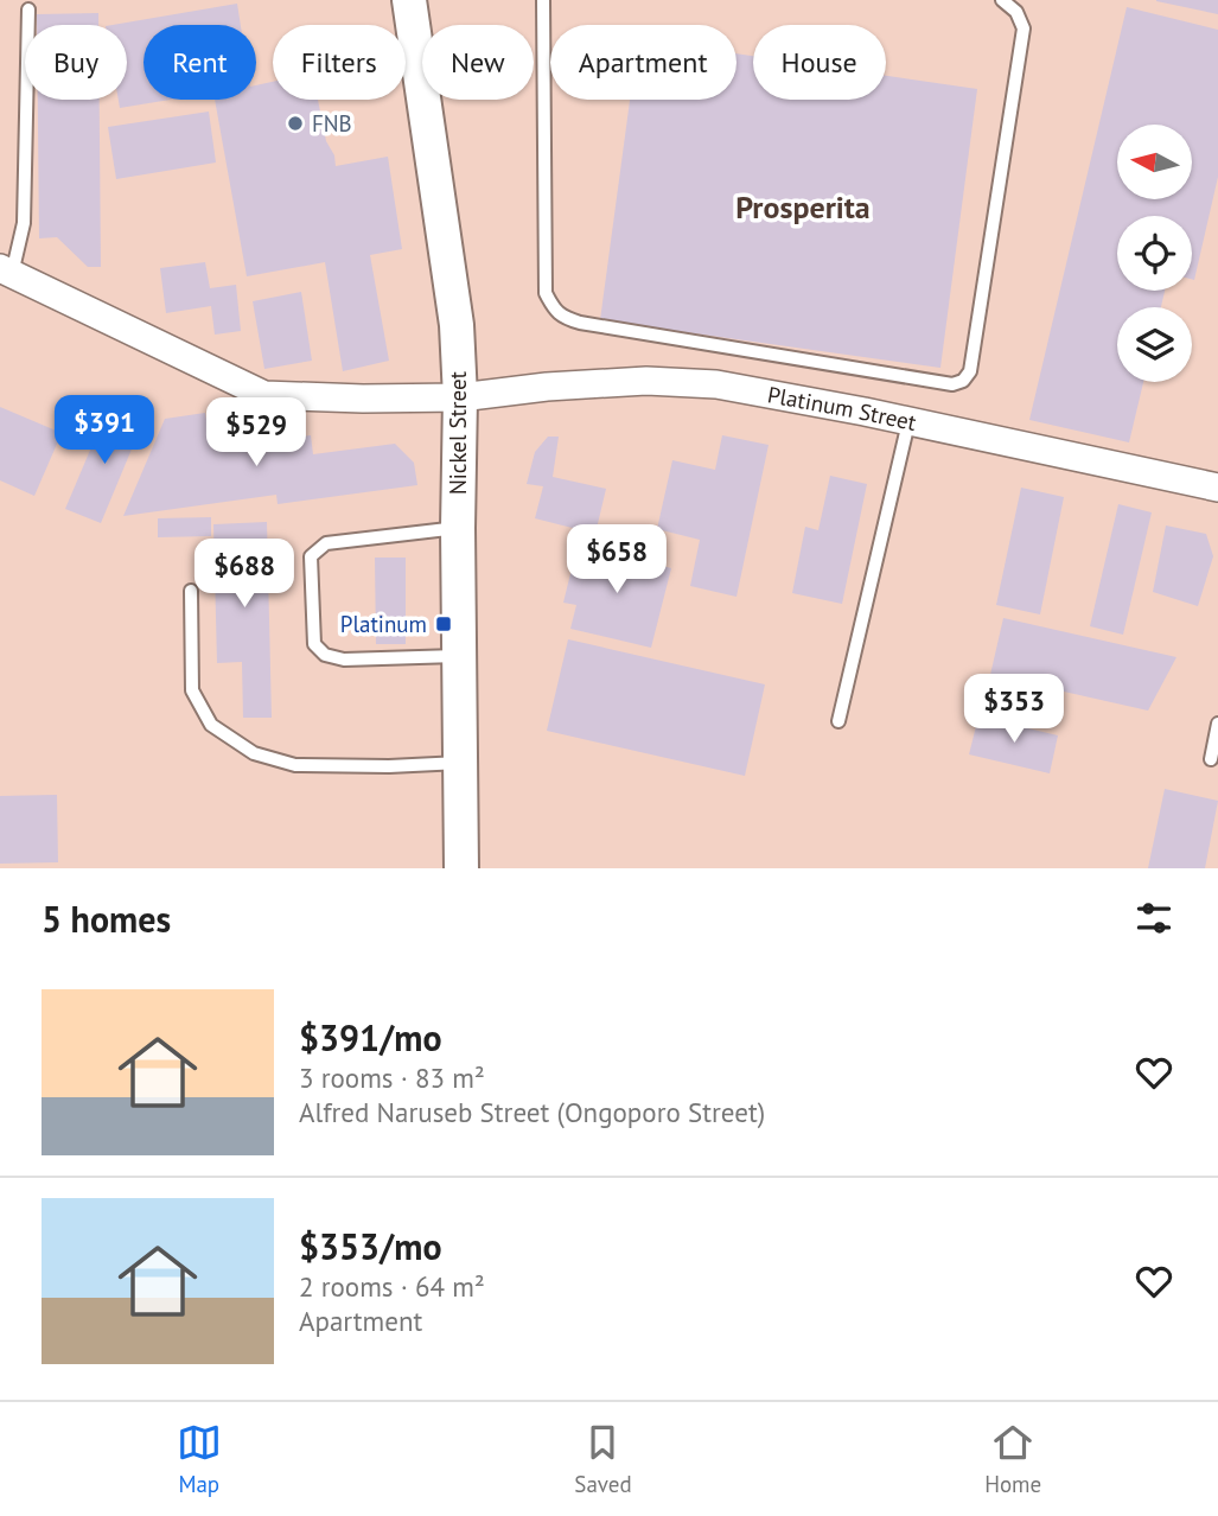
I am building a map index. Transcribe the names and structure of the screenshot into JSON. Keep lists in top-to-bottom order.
{
  "streets": {
    "street": ["Platinum Street", "Nickel Street"]
  },
  "crossings": [
    ["Platinum Street", "Nickel Street"]
  ],
  "districts": ["Prosperita"],
  "places": {
    "other": ["FNB"],
    "transit": ["Platinum"]
  },
  "north": "left",
  "page": {
    "chip": [
      "Buy",
      "Rent",
      "Filters",
      "New",
      "Apartment",
      "House"
    ],
    "price": [
      "$391",
      "$529",
      "$658",
      "$688",
      "$353"
    ],
    "heading": "5 homes",
    "list": [
      {
        "name": "$391/mo",
        "note": "3 rooms · 83 m² · Alfred Naruseb Street (Ongoporo Street)"
      },
      {
        "name": "$353/mo",
        "note": "2 rooms · 64 m² · Apartment"
      }
    ],
    "tabs": ["Map", "Saved", "Home"]
  }
}
